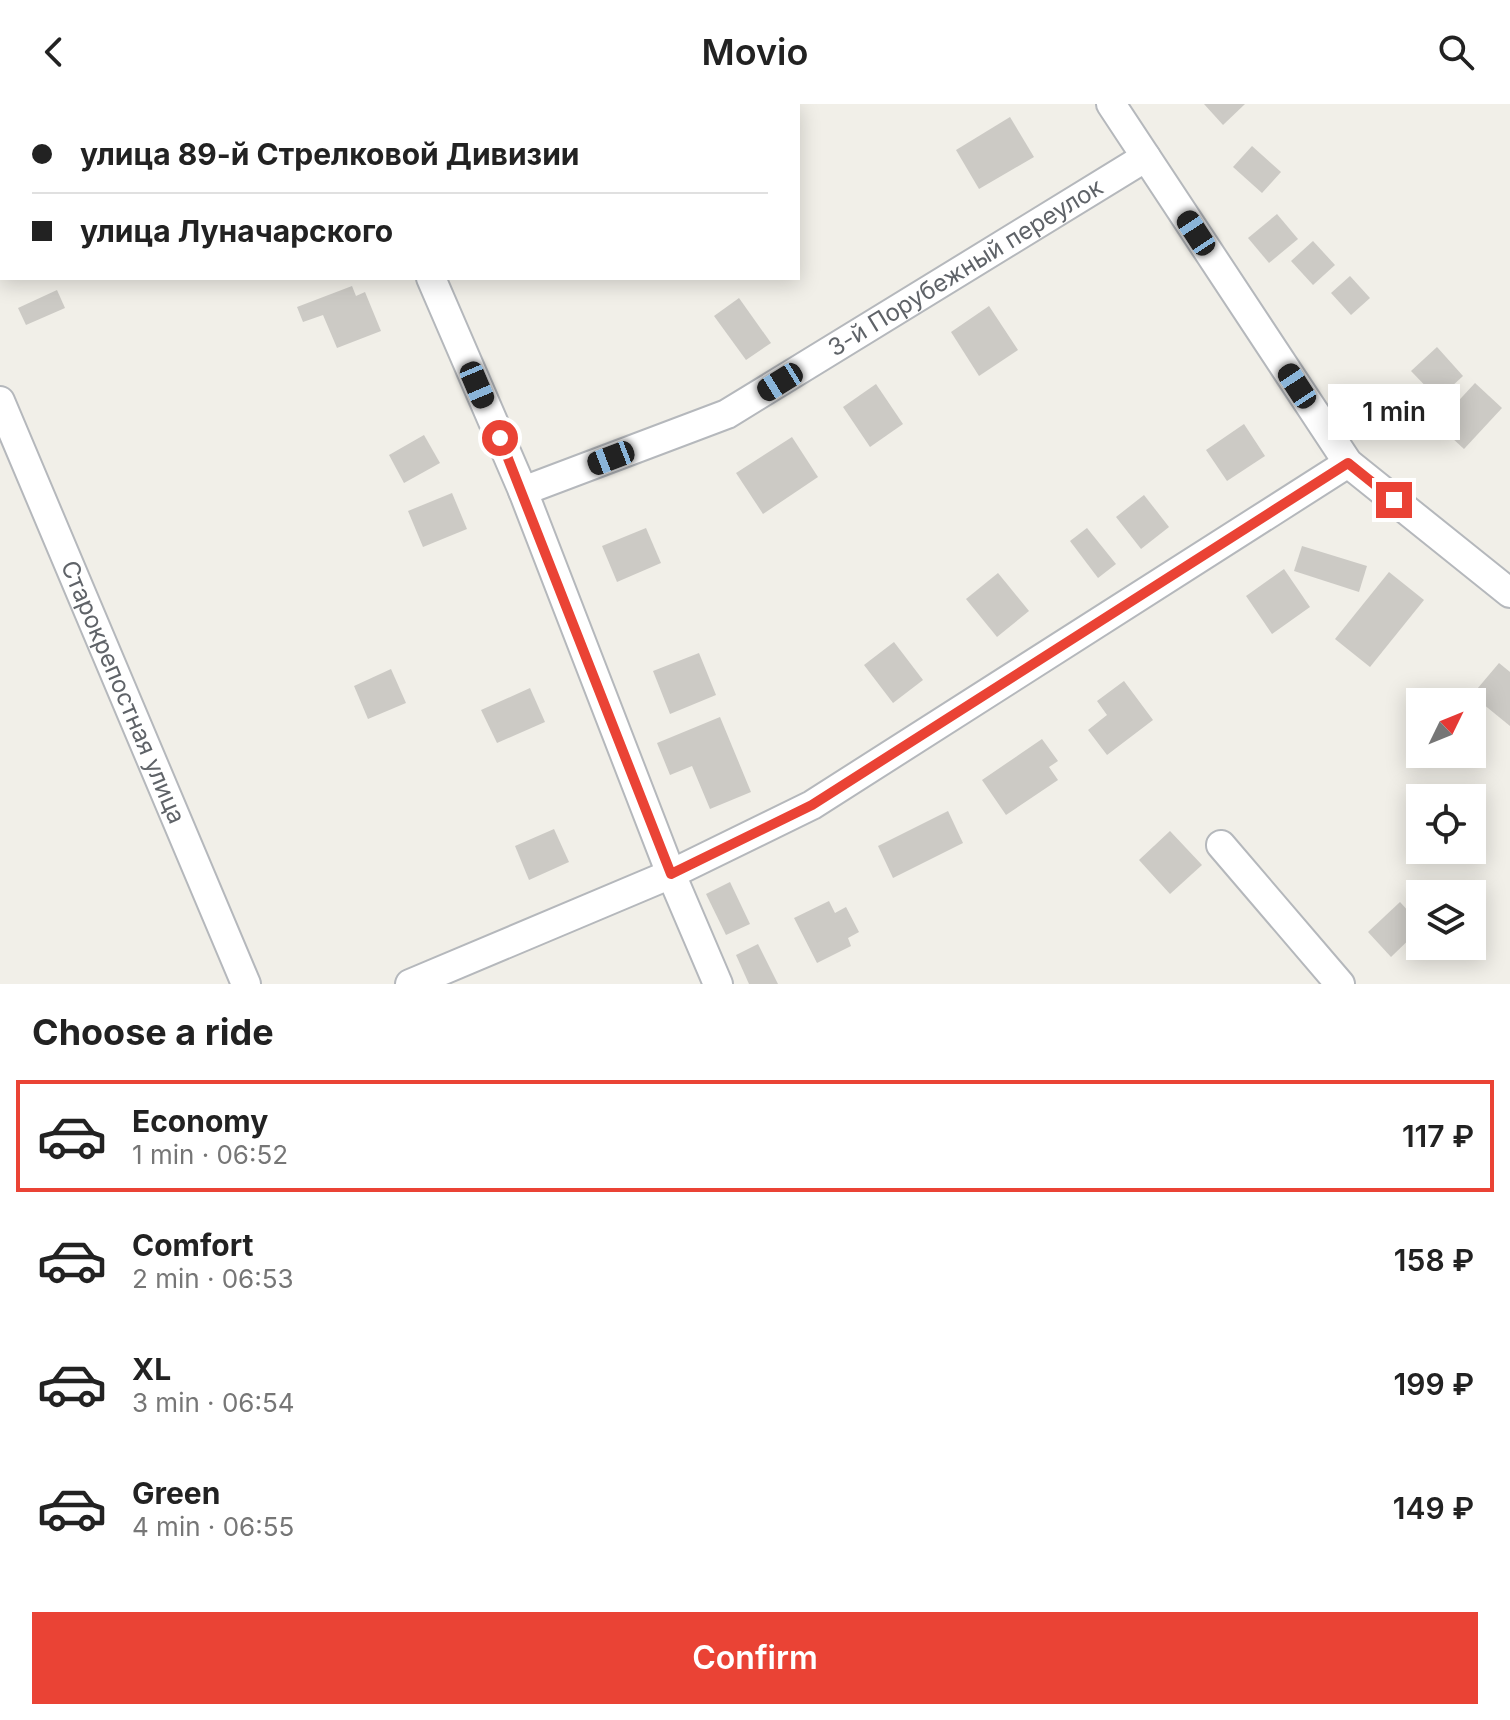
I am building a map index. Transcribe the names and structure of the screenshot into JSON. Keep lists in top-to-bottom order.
{
  "streets": {
    "street": ["3-й Порубежный переулок", "Старокрепостная улица"]
  },
  "north": "top right",
  "page": {
    "header": "Movio",
    "banner": ["улица 89-й Стрелковой Дивизии", "улица Луначарского"],
    "bubble": "1 min",
    "heading": "Choose a ride",
    "list": [
      {
        "name": "Economy",
        "note": "1 min · 06:52",
        "value": "117 ₽"
      },
      {
        "name": "Comfort",
        "note": "2 min · 06:53",
        "value": "158 ₽"
      },
      {
        "name": "XL",
        "note": "3 min · 06:54",
        "value": "199 ₽"
      },
      {
        "name": "Green",
        "note": "4 min · 06:55",
        "value": "149 ₽"
      }
    ],
    "buttons": "Confirm"
  }
}
